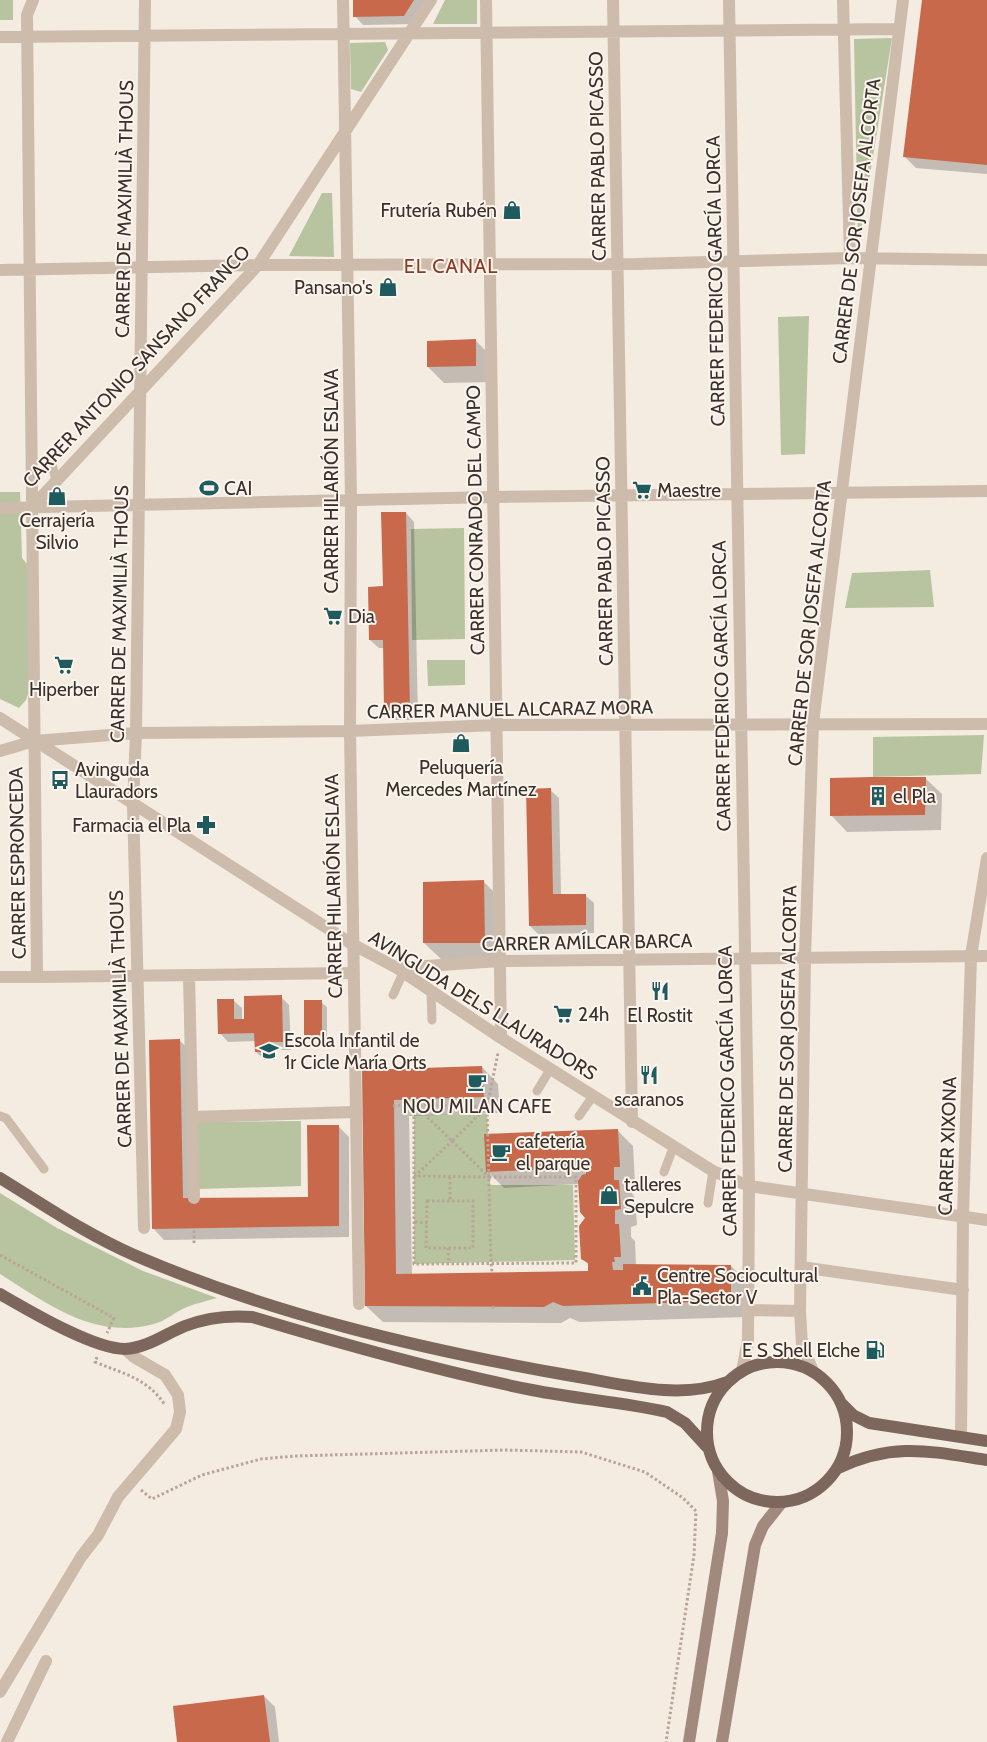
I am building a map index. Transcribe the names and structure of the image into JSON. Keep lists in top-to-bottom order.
{
  "streets": {
    "street": [
      "CARRER PABLO PICASSO",
      "CARRER DE MAXIMILIÀ THOUS",
      "CARRER DE SOR JOSEFA ALCORTA",
      "CARRER FEDERICO GARCÍA LORCA",
      "CARRER ANTONIO SANSANO FRANCO",
      "CARRER HILARIÓN ESLAVA",
      "CARRER CONRADO DEL CAMPO",
      "CARRER MANUEL ALCARAZ MORA",
      "CARRER ESPRONCEDA",
      "CARRER AMÍLCAR BARCA",
      "AVINGUDA DELS LLAURADORS",
      "CARRER XIXONA"
    ]
  },
  "crossings": [
    ["CARRER PABLO PICASSO", "CARRER MANUEL ALCARAZ MORA"],
    ["CARRER PABLO PICASSO", "CARRER AMÍLCAR BARCA"],
    ["CARRER PABLO PICASSO", "AVINGUDA DELS LLAURADORS"],
    ["CARRER DE MAXIMILIÀ THOUS", "CARRER ANTONIO SANSANO FRANCO"],
    ["CARRER DE MAXIMILIÀ THOUS", "CARRER MANUEL ALCARAZ MORA"],
    ["CARRER DE MAXIMILIÀ THOUS", "AVINGUDA DELS LLAURADORS"],
    ["CARRER DE SOR JOSEFA ALCORTA", "CARRER FEDERICO GARCÍA LORCA"],
    ["CARRER DE SOR JOSEFA ALCORTA", "CARRER MANUEL ALCARAZ MORA"],
    ["CARRER DE SOR JOSEFA ALCORTA", "CARRER AMÍLCAR BARCA"],
    ["CARRER DE SOR JOSEFA ALCORTA", "AVINGUDA DELS LLAURADORS"],
    ["CARRER FEDERICO GARCÍA LORCA", "CARRER MANUEL ALCARAZ MORA"],
    ["CARRER FEDERICO GARCÍA LORCA", "CARRER AMÍLCAR BARCA"],
    ["CARRER FEDERICO GARCÍA LORCA", "AVINGUDA DELS LLAURADORS"],
    ["CARRER ANTONIO SANSANO FRANCO", "CARRER HILARIÓN ESLAVA"],
    ["CARRER ANTONIO SANSANO FRANCO", "CARRER ESPRONCEDA"],
    ["CARRER HILARIÓN ESLAVA", "CARRER MANUEL ALCARAZ MORA"],
    ["CARRER HILARIÓN ESLAVA", "AVINGUDA DELS LLAURADORS"],
    ["CARRER CONRADO DEL CAMPO", "CARRER MANUEL ALCARAZ MORA"],
    ["CARRER CONRADO DEL CAMPO", "CARRER AMÍLCAR BARCA"],
    ["CARRER CONRADO DEL CAMPO", "AVINGUDA DELS LLAURADORS"],
    ["CARRER MANUEL ALCARAZ MORA", "CARRER ESPRONCEDA"],
    ["CARRER MANUEL ALCARAZ MORA", "AVINGUDA DELS LLAURADORS"],
    ["CARRER ESPRONCEDA", "AVINGUDA DELS LLAURADORS"],
    ["CARRER AMÍLCAR BARCA", "AVINGUDA DELS LLAURADORS"],
    ["CARRER AMÍLCAR BARCA", "CARRER XIXONA"],
    ["AVINGUDA DELS LLAURADORS", "CARRER XIXONA"]
  ],
  "districts": ["EL CANAL"],
  "places": {
    "shop": [
      "Frutería Rubén",
      "Pansano's",
      "Cerrajería Silvio",
      "Peluquería Mercedes Martínez",
      "talleres Sepulcre"
    ],
    "sports": ["CAI"],
    "supermarket": [
      "Maestre",
      "Dia",
      "Hiperber",
      "24h"
    ],
    "bus stop": ["Avinguda Llauradors"],
    "building": ["el Pla"],
    "pharmacy": ["Farmacia el Pla"],
    "restaurant": ["El Rostit", "scaranos"],
    "school or university": ["Escola Infantil de 1r Cicle María Orts"],
    "cafe": ["NOU MILAN CAFE", "cafetería el parque"],
    "public building": ["Centre Sociocultural Pla-Sector V"],
    "fuel station": ["E S Shell Elche"]
  }
}
